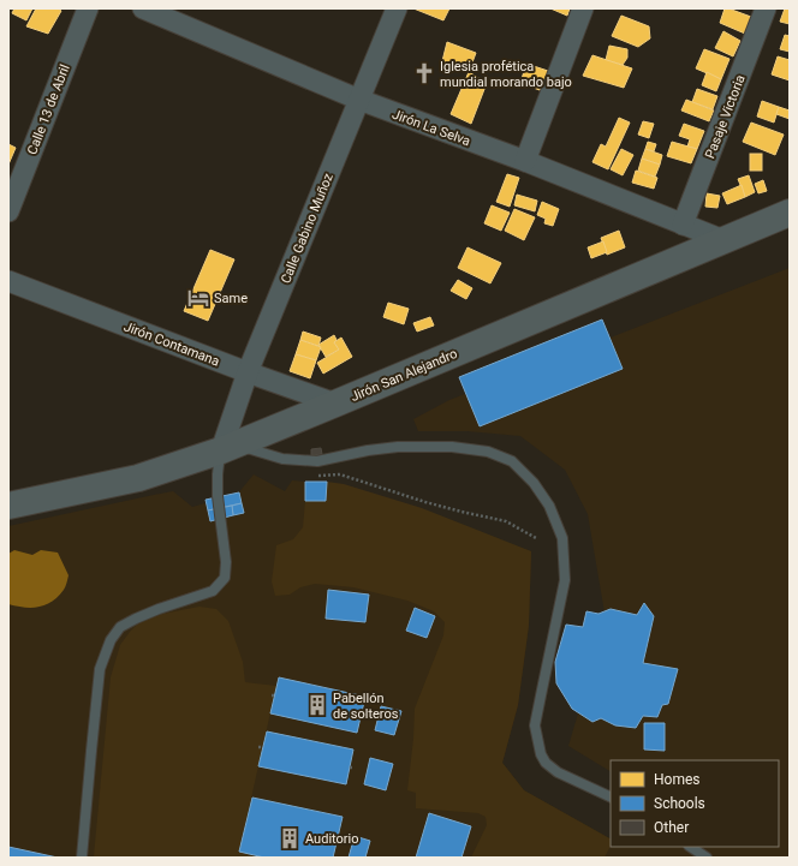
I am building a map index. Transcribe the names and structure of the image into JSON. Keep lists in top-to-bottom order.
{
  "streets": {
    "street": [
      "Calle 13 de Abril",
      "Pasaje Victoria",
      "Jirón La Selva",
      "Calle Gabino Muñoz",
      "Jirón Contamana",
      "Jirón San Alejandro"
    ]
  },
  "crossings": [
    ["Pasaje Victoria", "Jirón La Selva"],
    ["Jirón La Selva", "Calle Gabino Muñoz"],
    ["Jirón La Selva", "Jirón San Alejandro"],
    ["Calle Gabino Muñoz", "Jirón Contamana"],
    ["Calle Gabino Muñoz", "Jirón San Alejandro"],
    ["Jirón Contamana", "Jirón San Alejandro"]
  ],
  "places": {
    "church": ["Iglesia profética mundial morando bajo"],
    "hotel": ["Same"],
    "building": ["Pabellón de solteros", "Auditorio"]
  },
  "legend": ["Homes", "Schools", "Other"]
}
